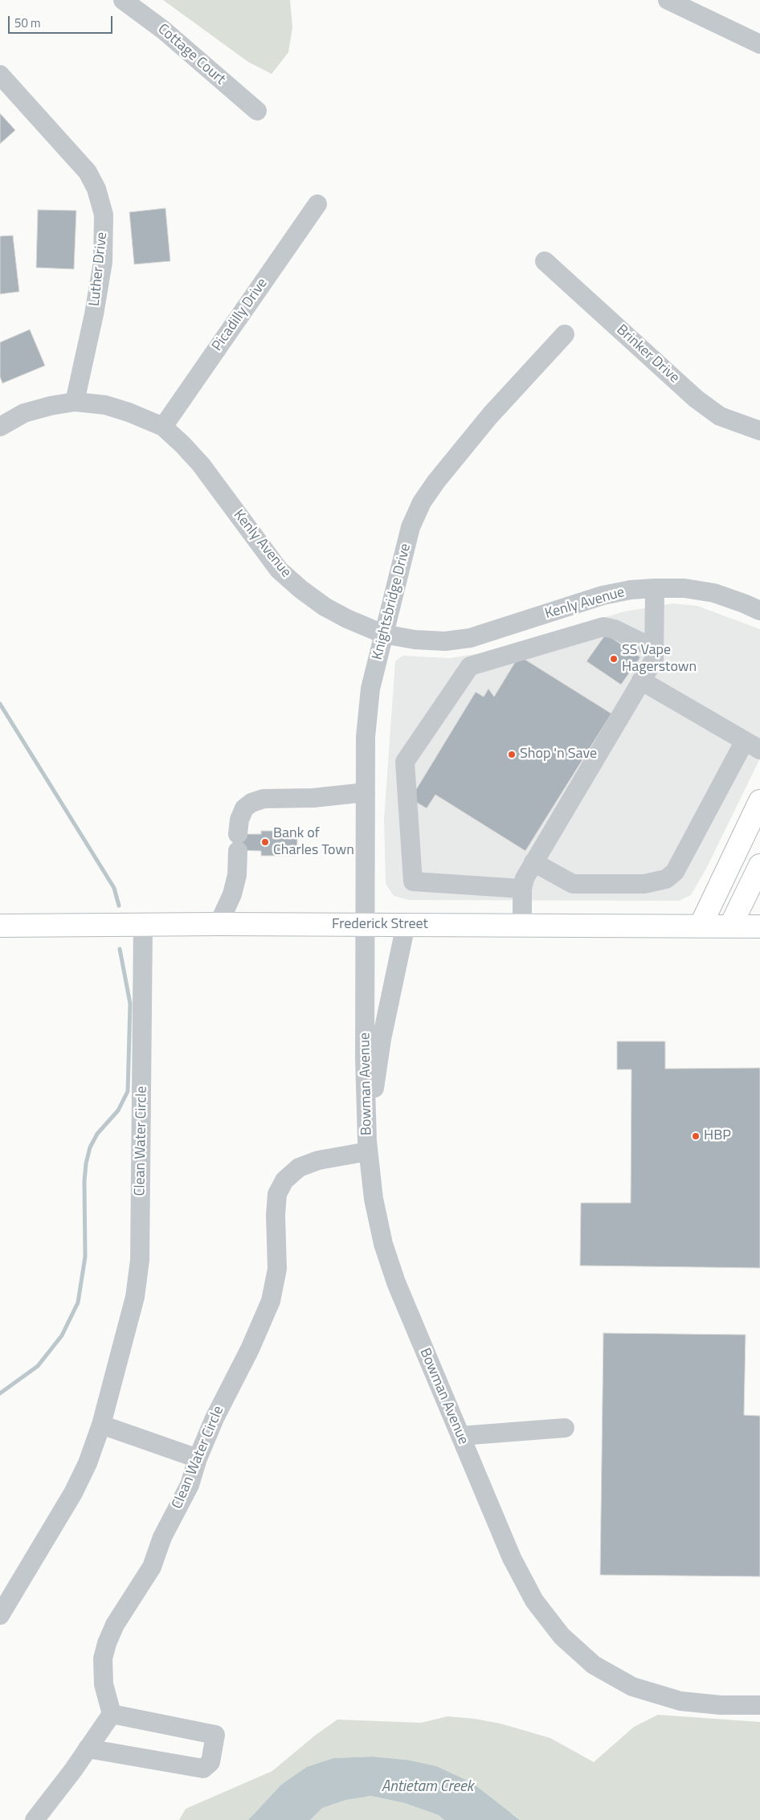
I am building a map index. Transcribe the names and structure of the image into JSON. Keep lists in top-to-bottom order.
{
  "streets": {
    "main road": ["Frederick Street"],
    "street": [
      "Cottage Court",
      "Luther Drive",
      "Picadilly Drive",
      "Brinker Drive",
      "Kenly Avenue",
      "Knightsbridge Drive",
      "Bowman Avenue",
      "Clean Water Circle"
    ]
  },
  "crossings": [
    ["Luther Drive", "Kenly Avenue"],
    ["Picadilly Drive", "Kenly Avenue"],
    ["Kenly Avenue", "Knightsbridge Drive"],
    ["Knightsbridge Drive", "Frederick Street"],
    ["Knightsbridge Drive", "Bowman Avenue"],
    ["Frederick Street", "Bowman Avenue"],
    ["Frederick Street", "Clean Water Circle"],
    ["Bowman Avenue", "Clean Water Circle"]
  ],
  "water": ["Antietam Creek"],
  "places": [
    "SS Vape Hagerstown",
    "Shop 'n Save",
    "Bank of Charles Town",
    "HBP"
  ],
  "scale_bar": "50 m"
}
